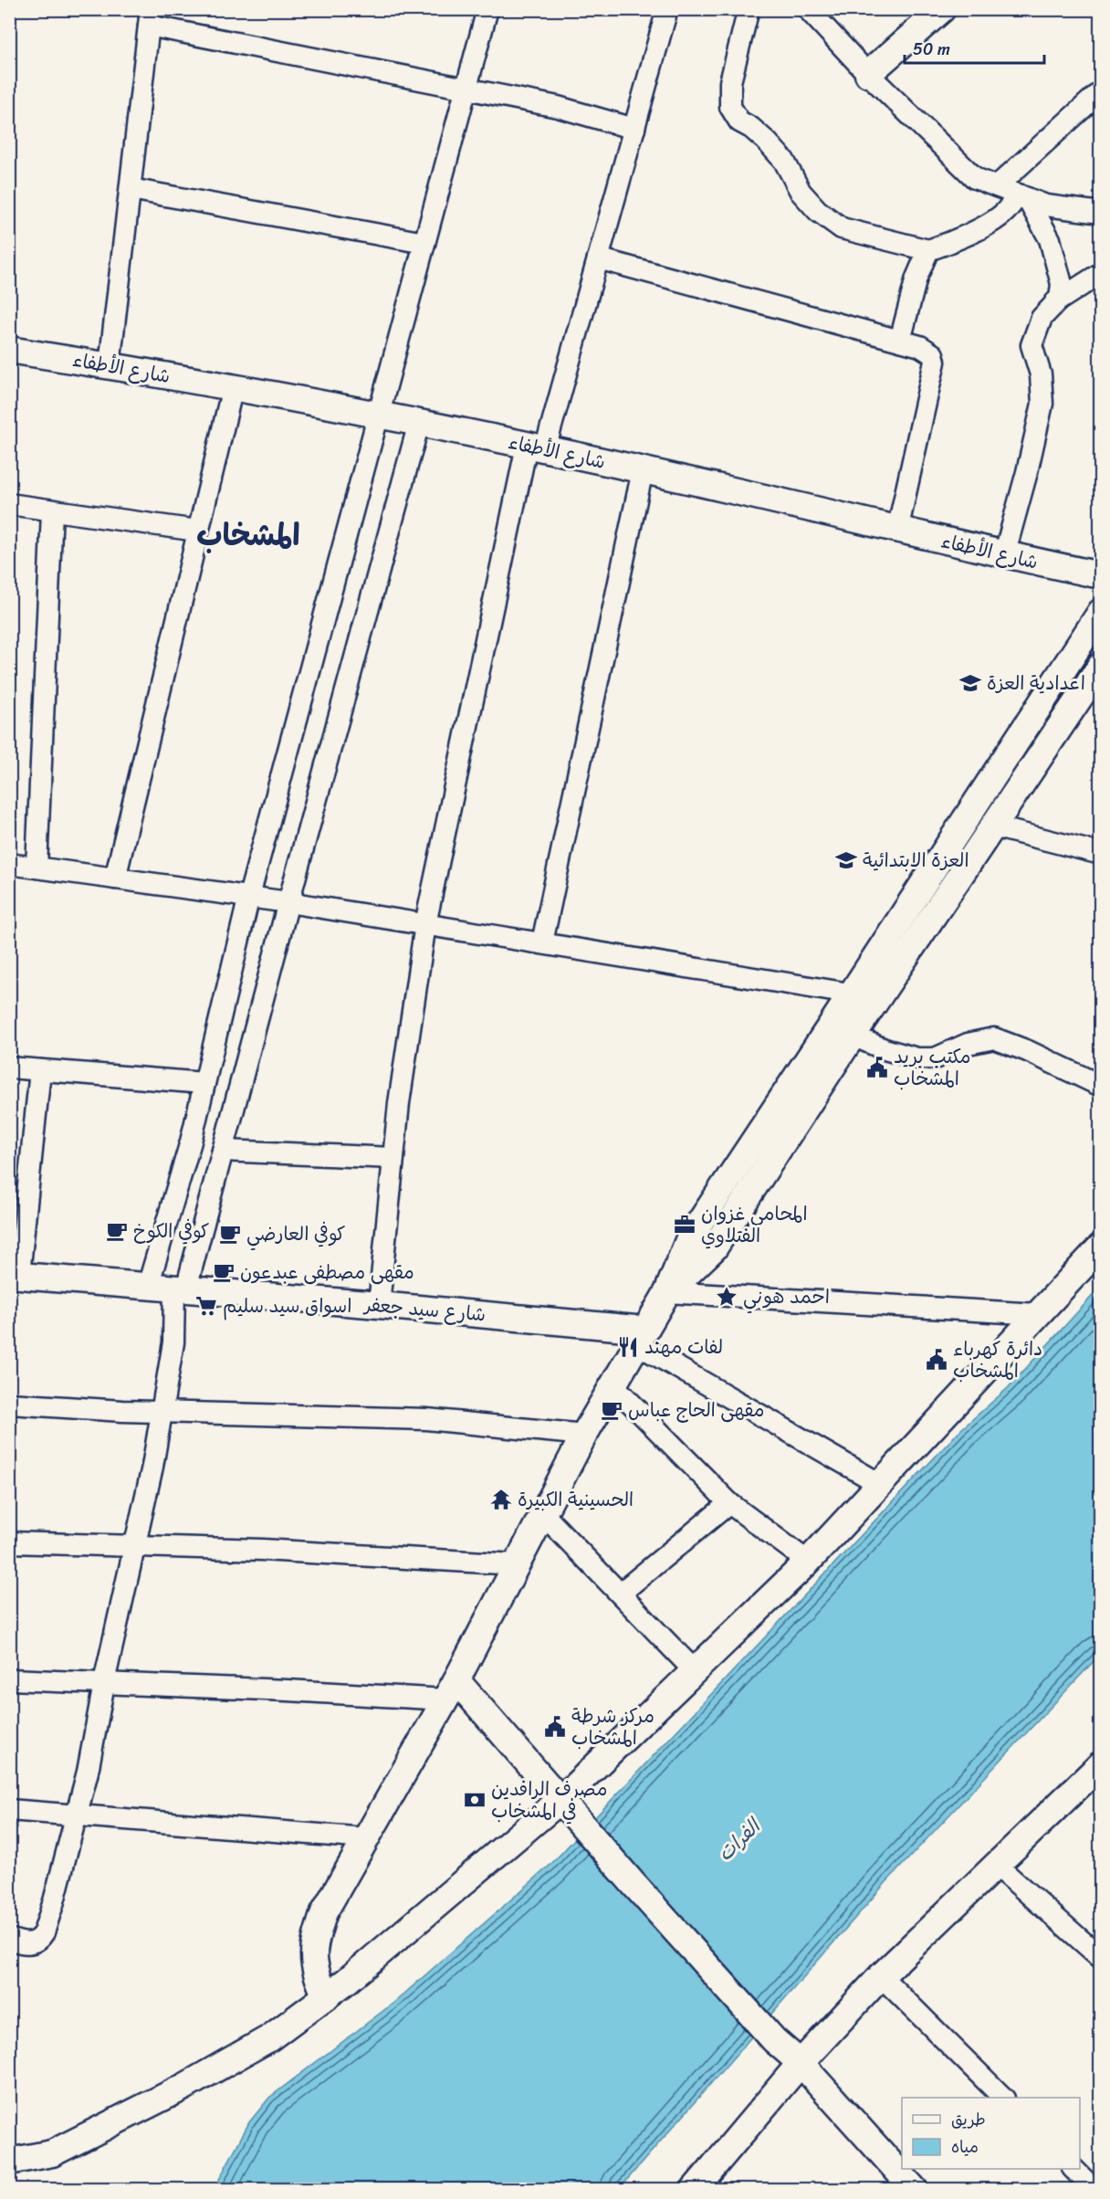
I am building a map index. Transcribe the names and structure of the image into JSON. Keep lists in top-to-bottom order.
{
  "streets": {
    "street": ["شارع الأطفاء", "شارع سيد جعفر"]
  },
  "districts": ["المشخاب"],
  "water": ["الفرات"],
  "places": {
    "school or university": ["اعدادية العزة", "العزة الابتدائية"],
    "public building": ["مكتب بريد المشخاب", "دائرة كهرباء المشخاب", "مركز شرطة المشخاب"],
    "office": ["المحامي غزوان الفتلاوي"],
    "cafe": [
      "كوفي الكوخ",
      "كوفي العارضي",
      "مقهى مصطفى عبدعون",
      "مقهى الحاج عباس"
    ],
    "place": ["احمد هوني"],
    "supermarket": ["اسواق سيد سليم"],
    "restaurant": ["لفات مهند"],
    "temple": ["الحسينية الكبيرة"],
    "bank": ["مصرف الرافدين في المشخاب"]
  },
  "legend": ["طريق", "مياه"],
  "scale_bar": "50 m"
}
